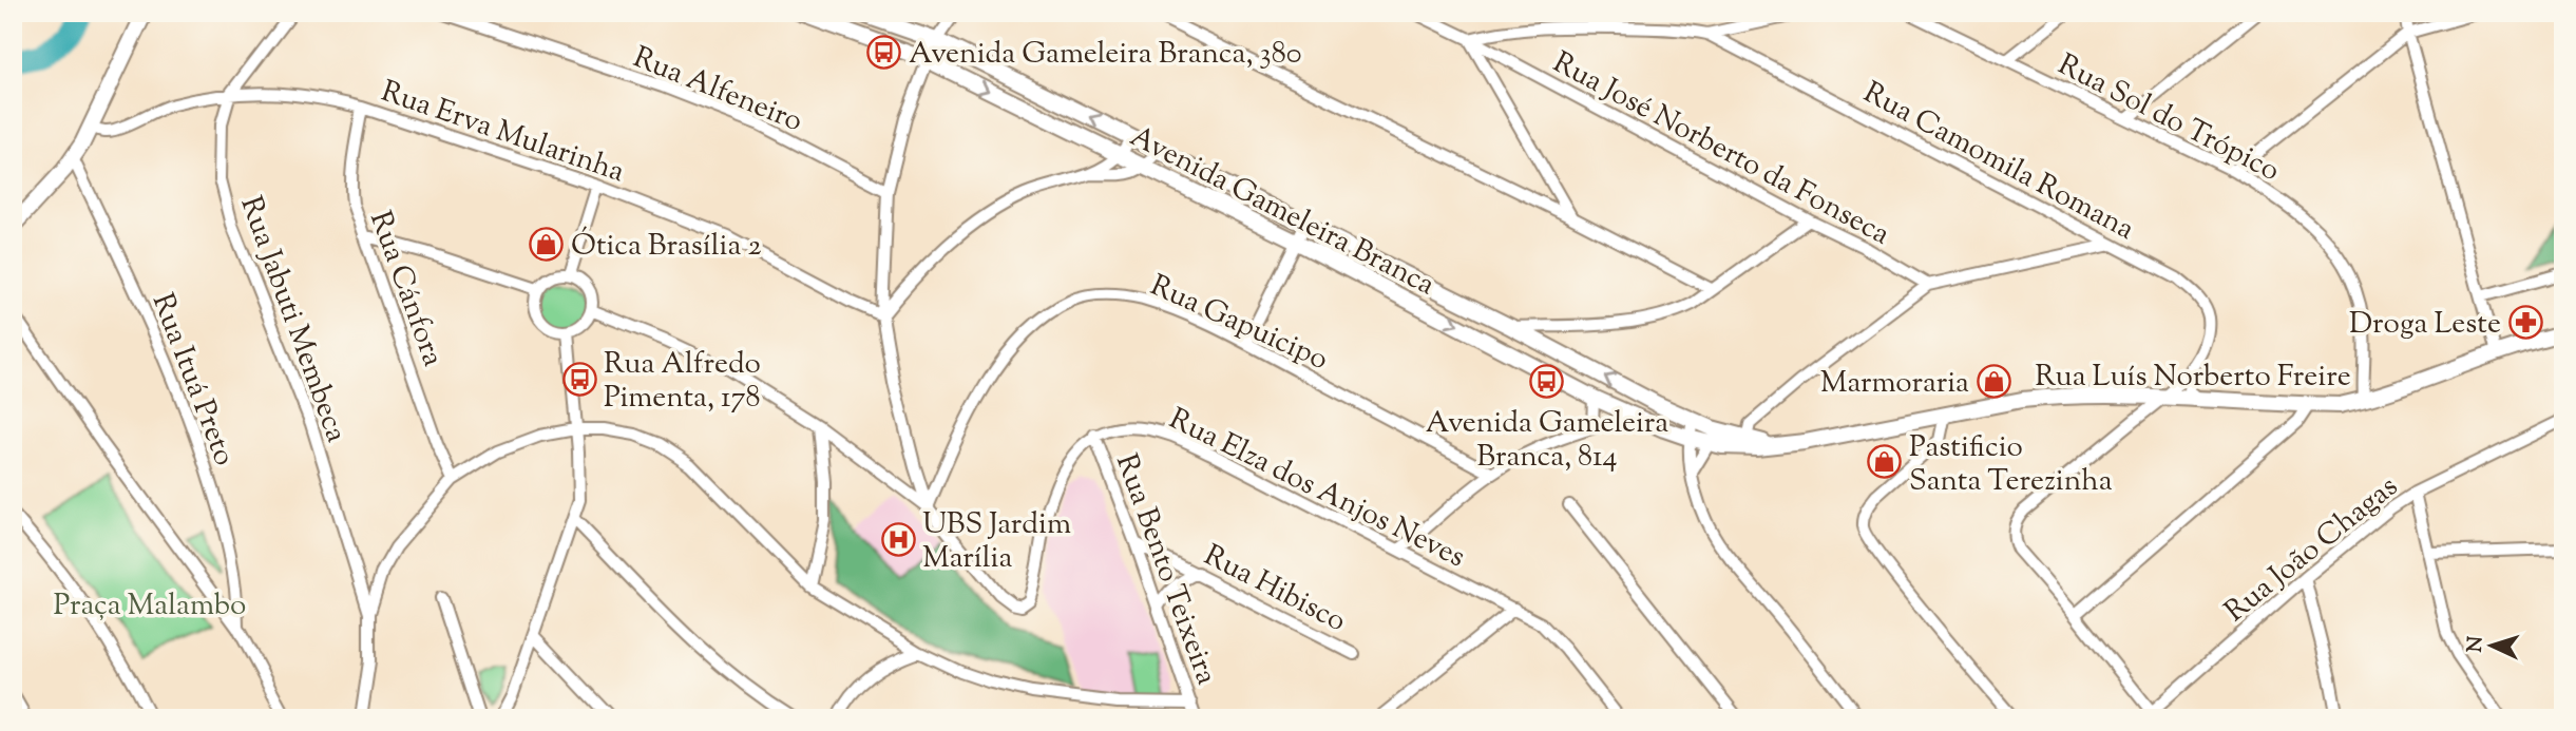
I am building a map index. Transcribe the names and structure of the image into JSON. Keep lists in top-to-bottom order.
{
  "streets": {
    "main road": ["Avenida Gameleira Branca", "Rua Luís Norberto Freire"],
    "street": [
      "Rua Alfeneiro",
      "Rua Sol do Trópico",
      "Rua Erva Mularinha",
      "Rua José Norberto da Fonseca",
      "Rua Camomila Romana",
      "Rua Cánfora",
      "Rua Jabuti Membeca",
      "Rua Gapuicipo",
      "Rua Ituá Preto",
      "Rua Elza dos Anjos Neves",
      "Rua João Chagas",
      "Rua Bento Teixeira",
      "Rua Hibisco"
    ]
  },
  "crossings": [
    ["Rua Sol do Trópico", "Rua Luís Norberto Freire"],
    ["Rua Erva Mularinha", "Rua Cánfora"],
    ["Rua Erva Mularinha", "Rua Jabuti Membeca"],
    ["Rua Camomila Romana", "Rua Luís Norberto Freire"],
    ["Avenida Gameleira Branca", "Rua Luís Norberto Freire"],
    ["Rua Elza dos Anjos Neves", "Rua Bento Teixeira"],
    ["Rua Bento Teixeira", "Rua Hibisco"]
  ],
  "parks": ["Praça Malambo"],
  "places": {
    "bus stop": ["Avenida Gameleira Branca, 380", "Rua Alfredo Pimenta, 178", "Avenida Gameleira Branca, 814"],
    "shop": ["Ótica Brasília 2", "Marmoraria", "Pastificio Santa Terezinha"],
    "pharmacy": ["Droga Leste"],
    "hospital": ["UBS Jardim Marília"]
  },
  "north": "left"
}
